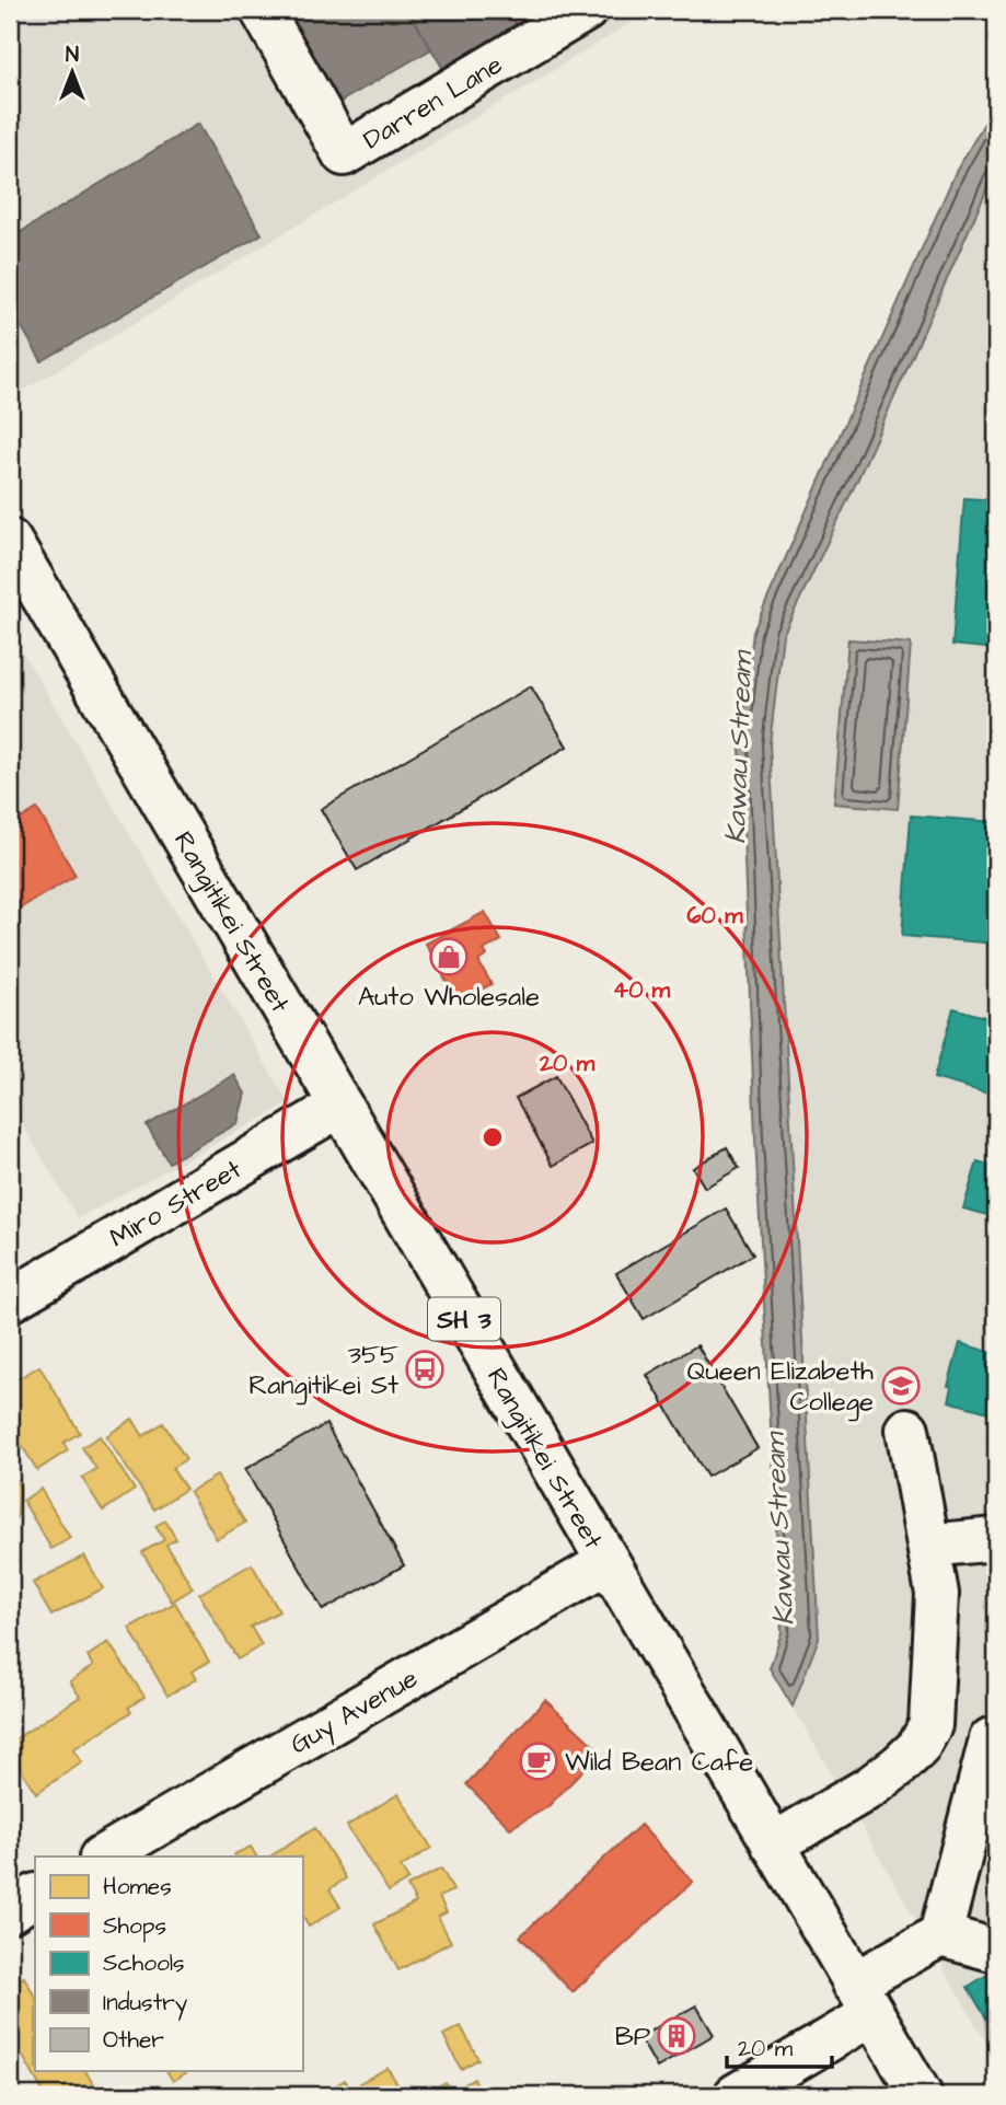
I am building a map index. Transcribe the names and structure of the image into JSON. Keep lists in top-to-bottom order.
{
  "streets": {
    "main road": [
      "Darren Lane",
      "Rangitikei Street",
      "Miro Street",
      "SH 3",
      "Guy Avenue"
    ]
  },
  "crossings": [
    ["Rangitikei Street", "Miro Street"],
    ["Rangitikei Street", "Guy Avenue"]
  ],
  "water": ["Kawau Stream"],
  "places": {
    "shop": ["Auto Wholesale"],
    "bus stop": ["355 Rangitikei St"],
    "school or university": ["Queen Elizabeth College"],
    "cafe": ["Wild Bean Cafe"],
    "building": ["BP"]
  },
  "legend": [
    "Homes",
    "Shops",
    "Schools",
    "Industry",
    "Other"
  ],
  "scale_bar": "20 m",
  "north": "top",
  "rings": ["60 m", "40 m", "20 m"]
}
